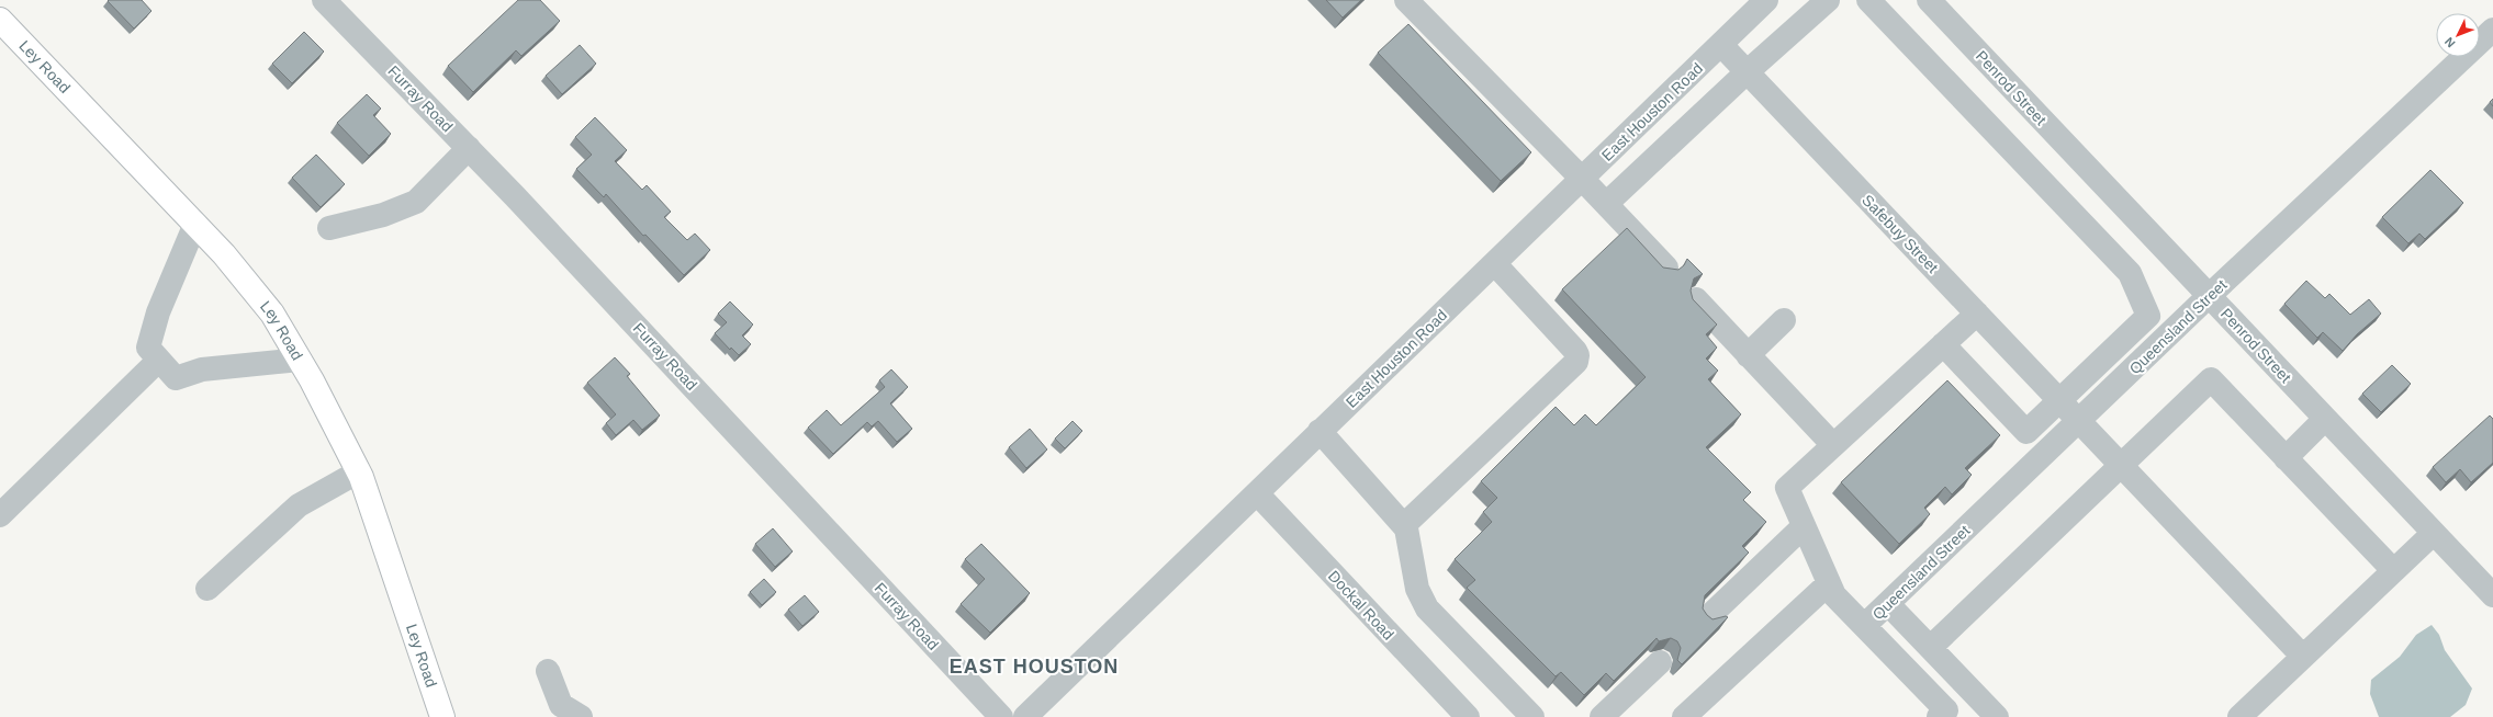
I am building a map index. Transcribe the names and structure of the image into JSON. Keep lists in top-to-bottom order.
{
  "streets": {
    "main road": ["Ley Road"],
    "street": [
      "Penrod Street",
      "Furray Road",
      "East Houston Road",
      "Safebuy Street",
      "Queensland Street",
      "Dockal Road"
    ]
  },
  "crossings": [
    ["Penrod Street", "Queensland Street"],
    ["East Houston Road", "Safebuy Street"],
    ["East Houston Road", "Dockal Road"],
    ["Safebuy Street", "Queensland Street"]
  ],
  "districts": ["EAST HOUSTON"],
  "north": "bottom left"
}
